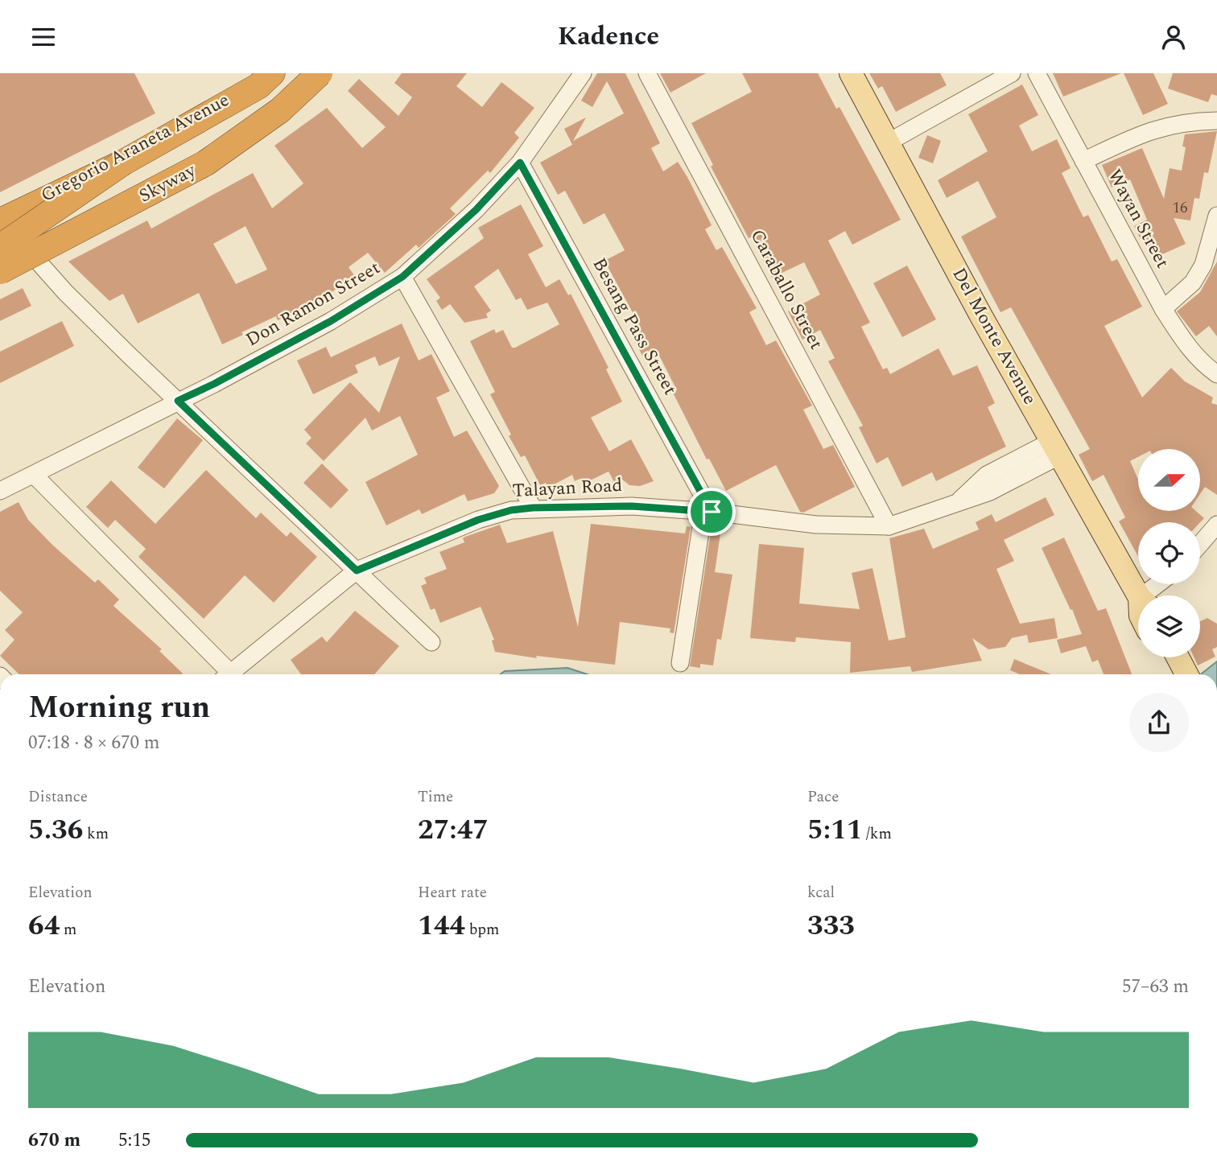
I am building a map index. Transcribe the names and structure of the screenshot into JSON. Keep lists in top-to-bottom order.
{
  "streets": {
    "highway": ["Skyway"],
    "main road": ["Gregorio Araneta Avenue", "Del Monte Avenue"],
    "street": [
      "Wayan Street",
      "Caraballo Street",
      "Don Ramon Street",
      "Besang Pass Street",
      "Talayan Road"
    ]
  },
  "crossings": [
    ["Caraballo Street", "Talayan Road"],
    ["Don Ramon Street", "Besang Pass Street"],
    ["Besang Pass Street", "Talayan Road"],
    ["Del Monte Avenue", "Talayan Road"]
  ],
  "house_numbers": ["16"],
  "north": "right",
  "page": {
    "header": "Kadence",
    "heading": ["Morning run", "07:18 · 8 × 670 m"],
    "stats": [
      ["Distance", "5.36 km"],
      ["Time", "27:47"],
      ["Pace", "5:11 /km"],
      ["Elevation", "64 m"],
      ["Heart rate", "144 bpm"],
      ["kcal", "333"]
    ],
    "chart": ["Elevation", "57–63 m"],
    "list": [
      {
        "name": "670 m",
        "note": "5:15"
      }
    ]
  }
}
